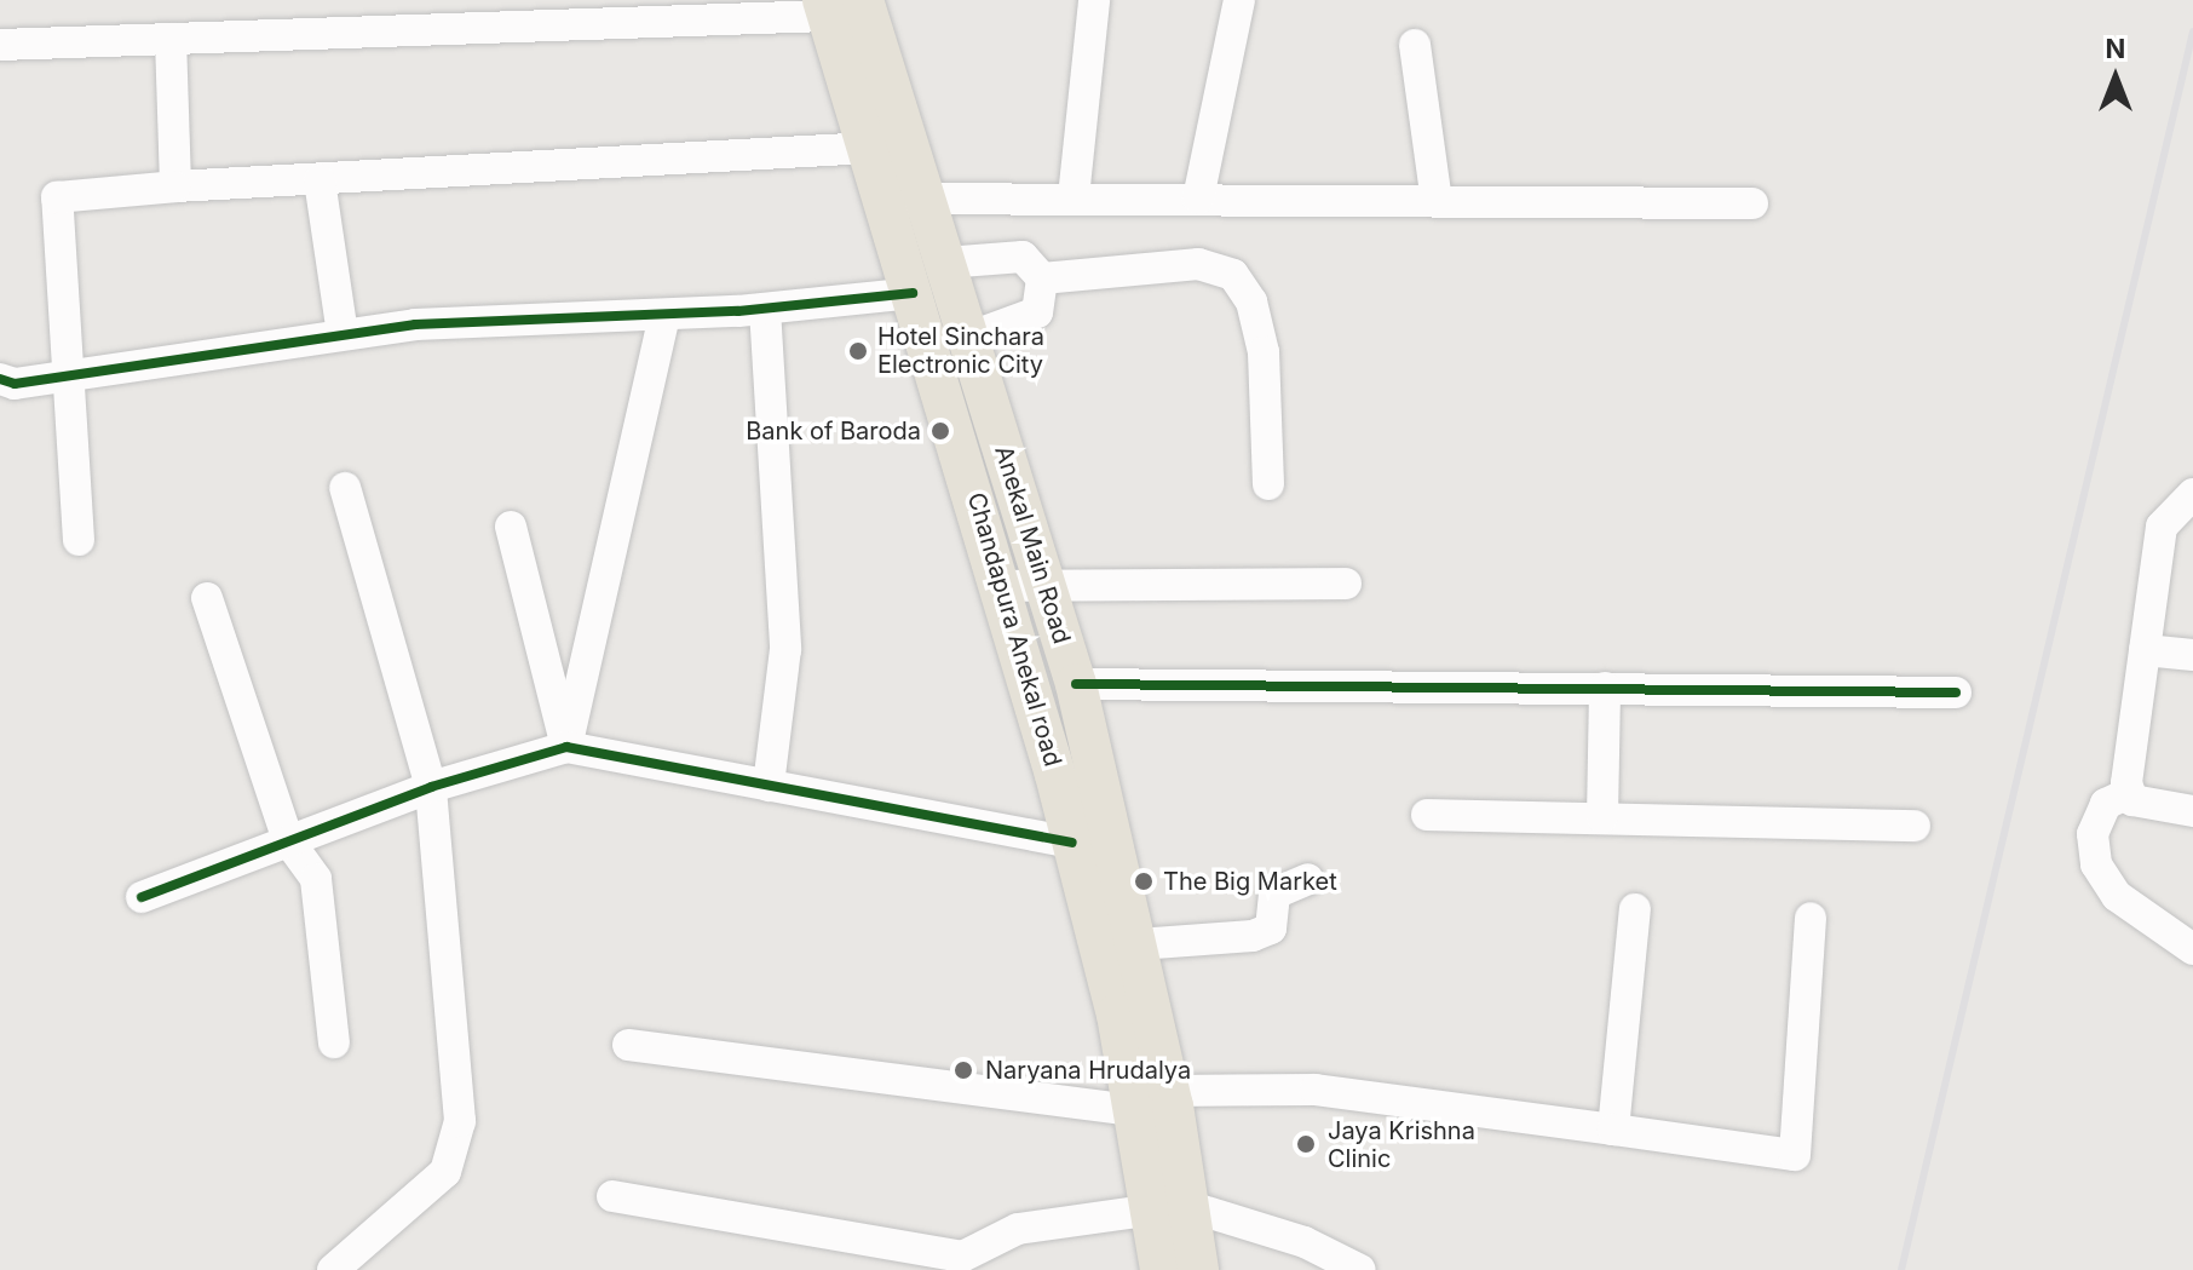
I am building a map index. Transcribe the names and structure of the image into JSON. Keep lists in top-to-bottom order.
{
  "streets": {
    "main road": ["Anekal Main Road", "Chandapura Anekal road"]
  },
  "crossings": [
    ["Anekal Main Road", "Chandapura Anekal road"]
  ],
  "places": [
    "Hotel Sinchara Electronic City",
    "Bank of Baroda",
    "The Big Market",
    "Naryana Hrudalya",
    "Jaya Krishna Clinic"
  ],
  "north": "top"
}
